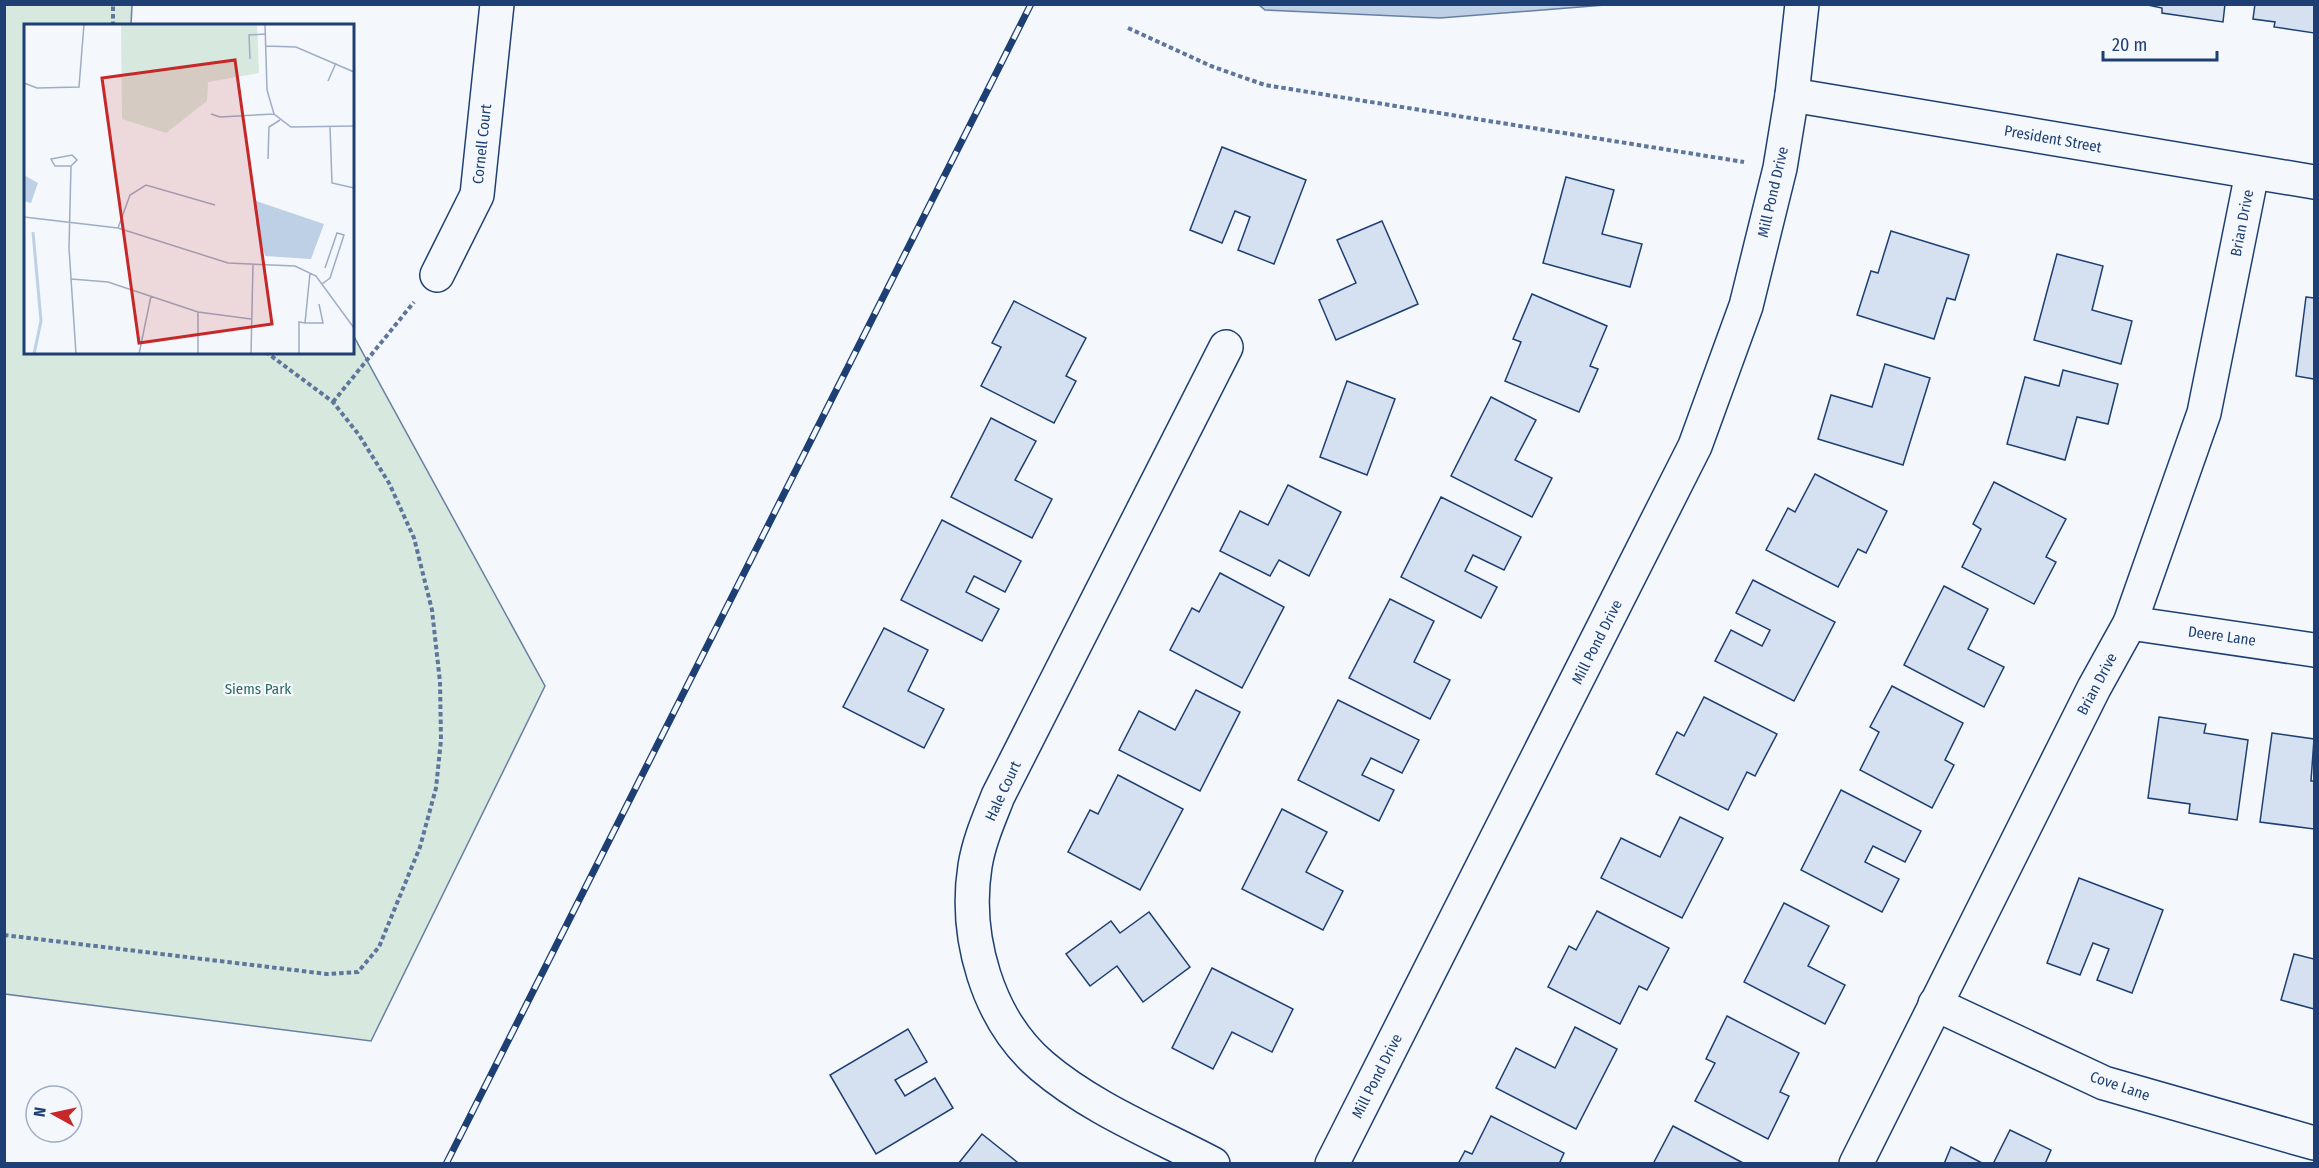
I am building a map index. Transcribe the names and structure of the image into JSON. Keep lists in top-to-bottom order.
{
  "streets": {
    "street": [
      "President Street",
      "Cornell Court",
      "Mill Pond Drive",
      "Brian Drive",
      "Deere Lane",
      "Hale Court",
      "Cove Lane"
    ]
  },
  "crossings": [
    ["President Street", "Mill Pond Drive"],
    ["President Street", "Brian Drive"],
    ["Brian Drive", "Deere Lane"],
    ["Brian Drive", "Cove Lane"]
  ],
  "parks": ["Siems Park"],
  "scale_bar": "20 m",
  "north": "left"
}
